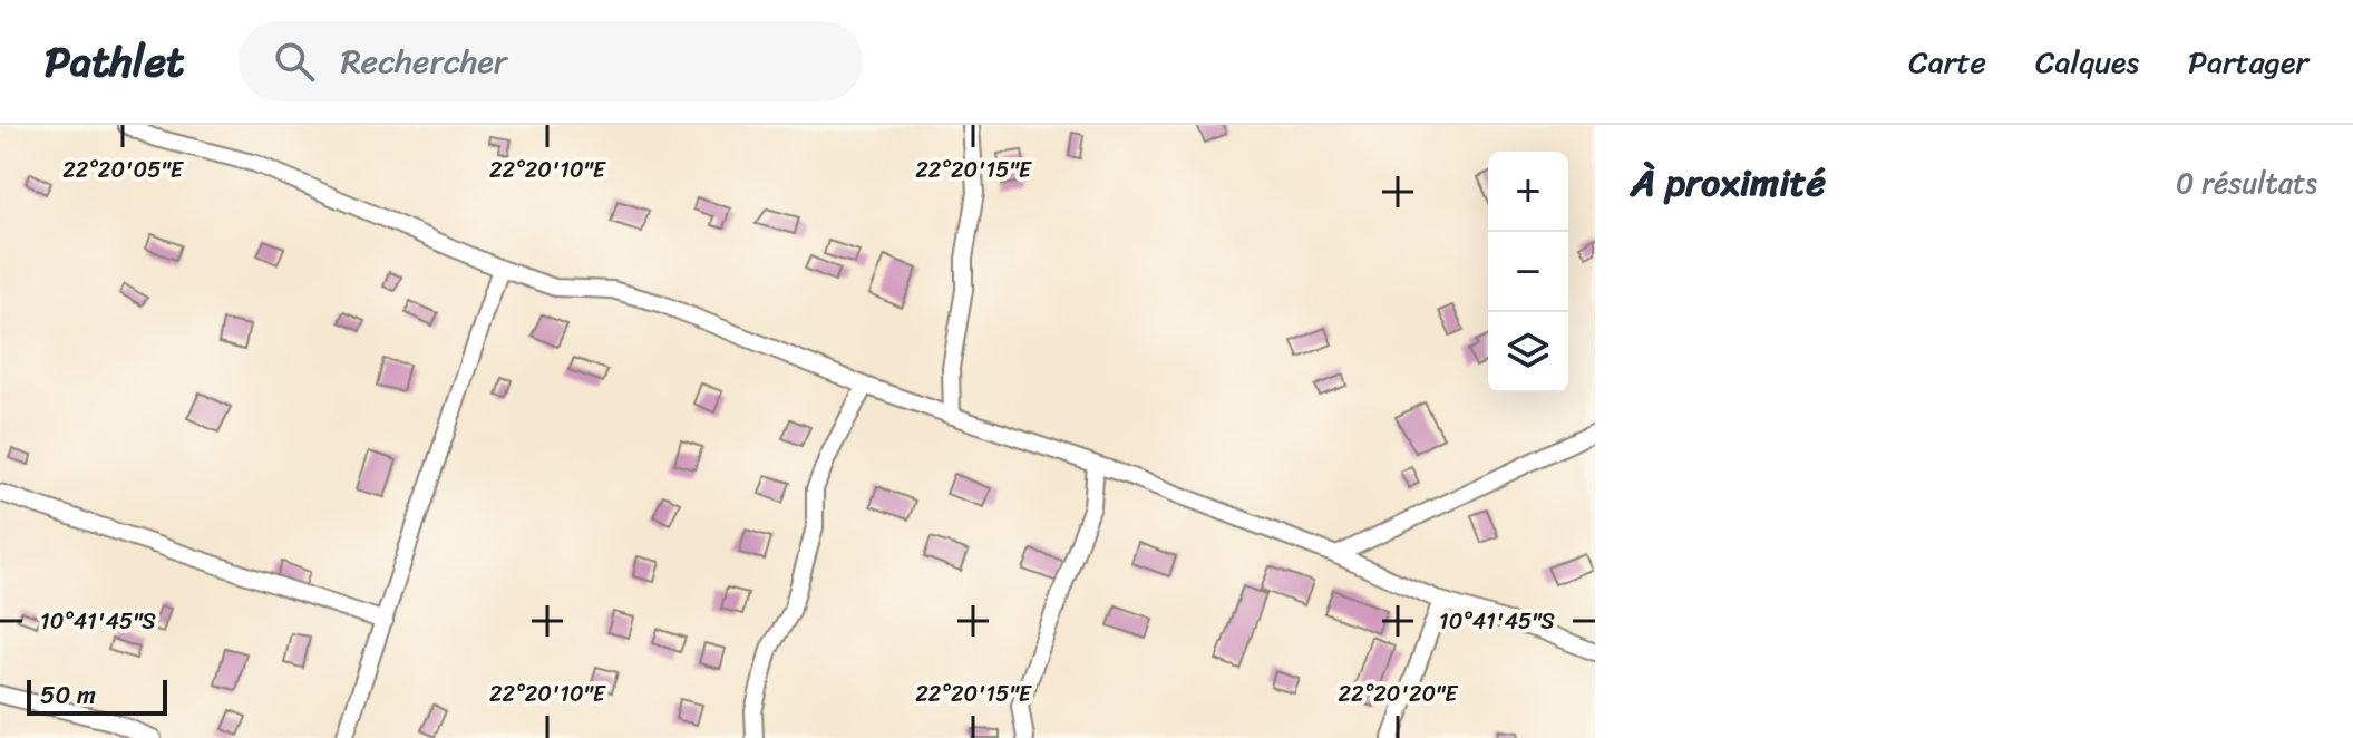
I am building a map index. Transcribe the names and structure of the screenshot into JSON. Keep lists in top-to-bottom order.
{
  "scale_bar": "50 m",
  "page": {
    "header": "Pathlet",
    "search": "Rechercher",
    "nav": ["Carte", "Calques", "Partager"],
    "heading": ["À proximité", "0 résultats"],
    "map_buttons": ["+", "−"],
    "scale": "50 m"
  },
  "coordinates": [
    "22°20'05\"E",
    "22°20'10\"E",
    "22°20'15\"E",
    "10°41'45\"S",
    "22°20'20\"E"
  ]
}
